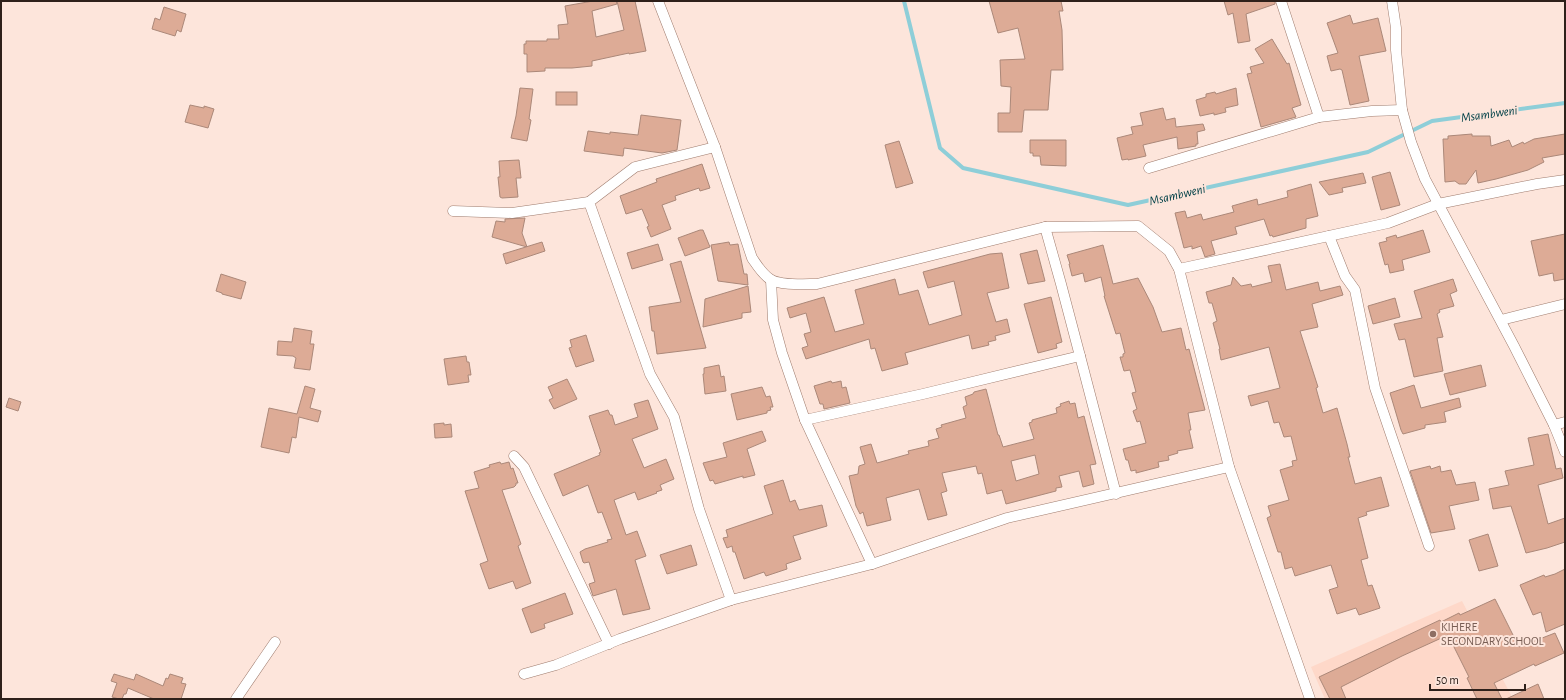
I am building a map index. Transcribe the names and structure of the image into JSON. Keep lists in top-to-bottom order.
{
  "water": ["Msambweni"],
  "places": ["KIHERE SECONDARY SCHOOL"],
  "scale_bar": "50 m"
}
